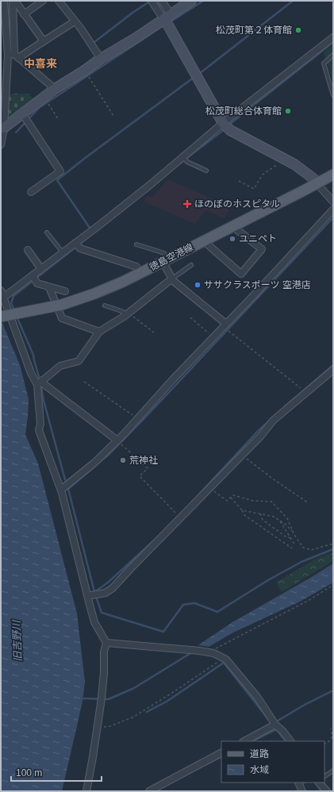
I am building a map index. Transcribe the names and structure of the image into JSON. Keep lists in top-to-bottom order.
{
  "streets": {
    "main road": ["徳島空港線"]
  },
  "districts": ["中喜来"],
  "water": ["旧吉野川"],
  "places": {
    "other": [
      "松茂町第２体育館",
      "松茂町総合体育館",
      "ユニペト",
      "ササクラスポーツ 空港店",
      "荒神社"
    ],
    "health": ["ほのぼのホスピタル"]
  },
  "legend": ["道路", "水域"],
  "scale_bar": "100 m"
}
